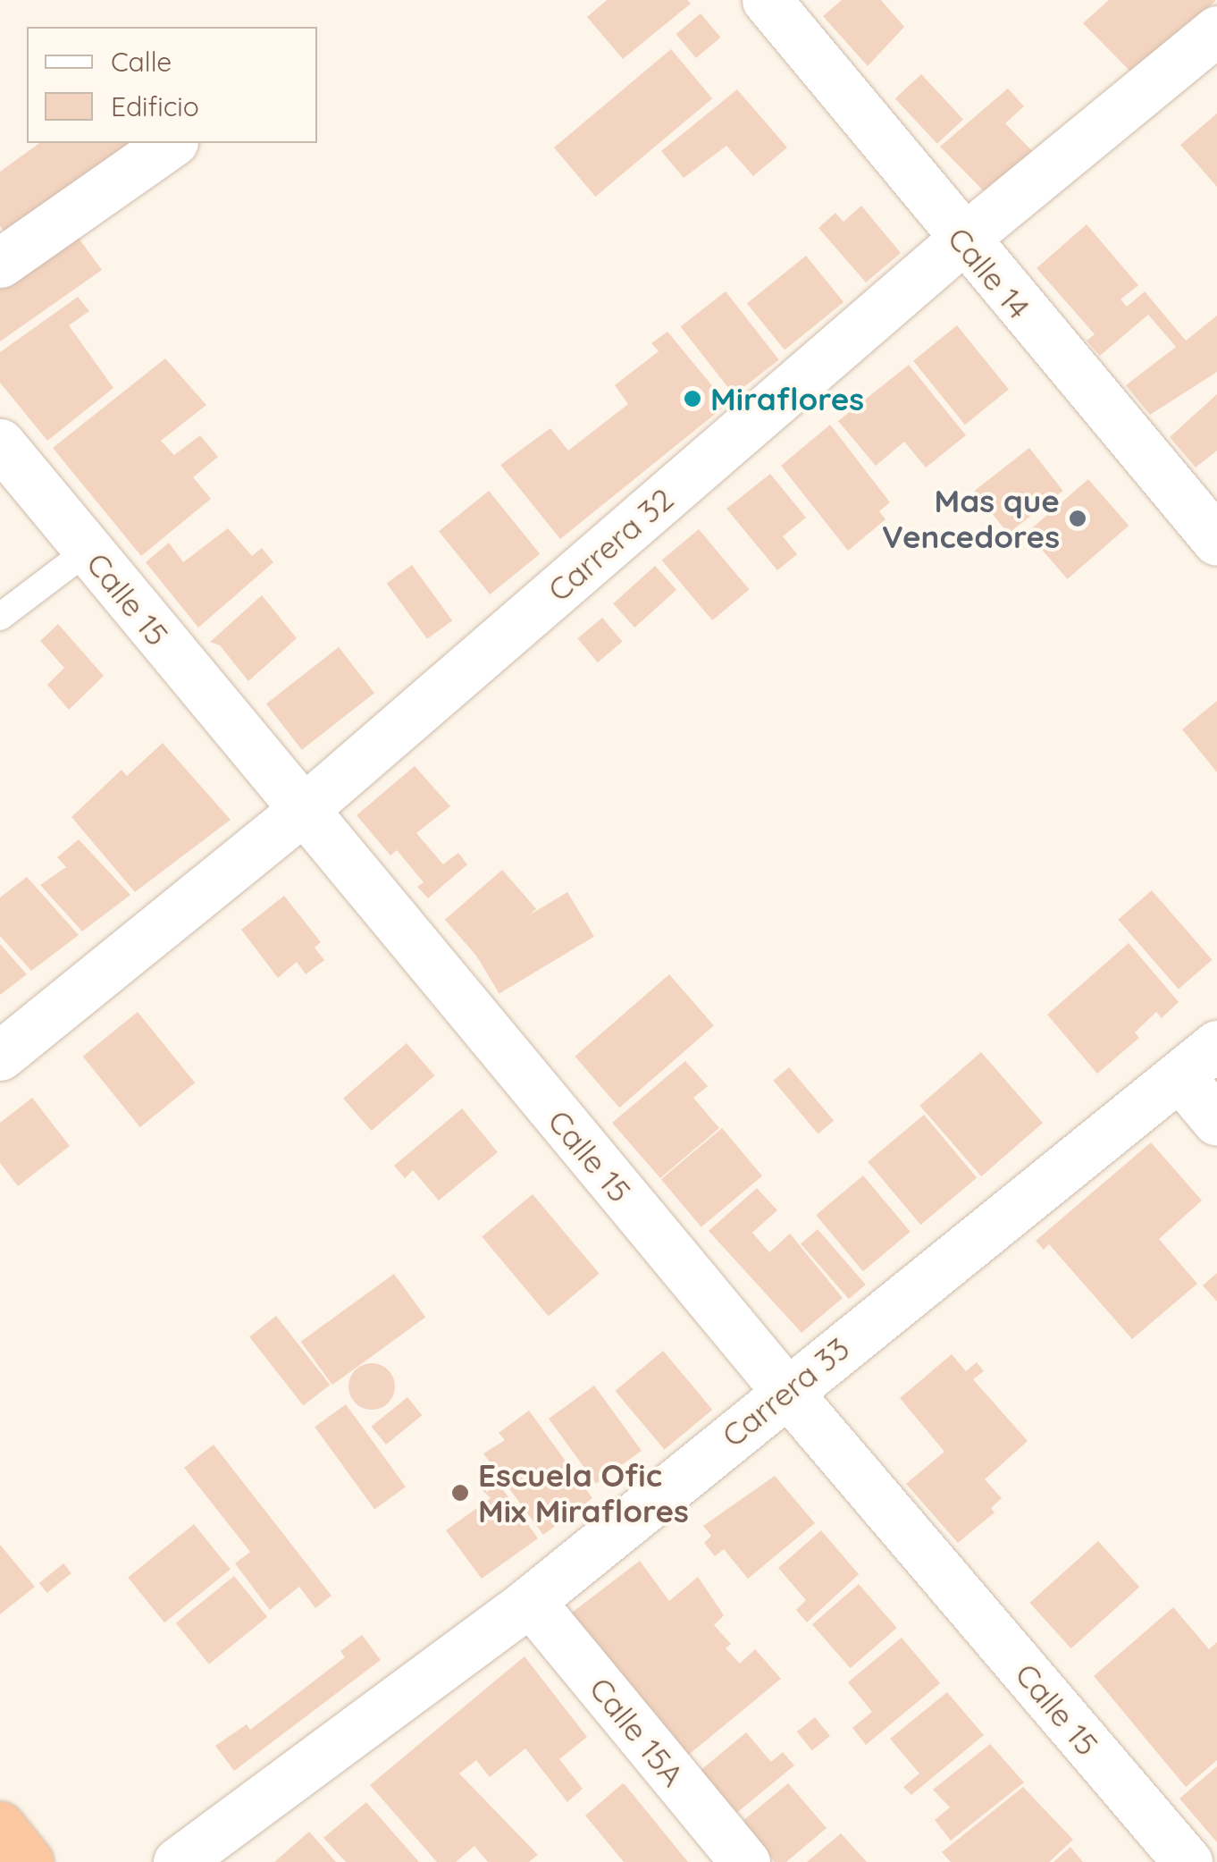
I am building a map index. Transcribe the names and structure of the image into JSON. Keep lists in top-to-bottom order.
{
  "streets": {
    "street": [
      "Calle 14",
      "Carrera 32",
      "Calle 15",
      "Carrera 33",
      "Calle 15A"
    ]
  },
  "crossings": [
    ["Calle 14", "Carrera 32"],
    ["Carrera 32", "Calle 15"],
    ["Calle 15", "Carrera 33"],
    ["Carrera 33", "Calle 15A"]
  ],
  "places": ["Miraflores", "Mas que Vencedores", "Escuela Ofic Mix Miraflores"],
  "legend": ["Calle", "Edificio"]
}
